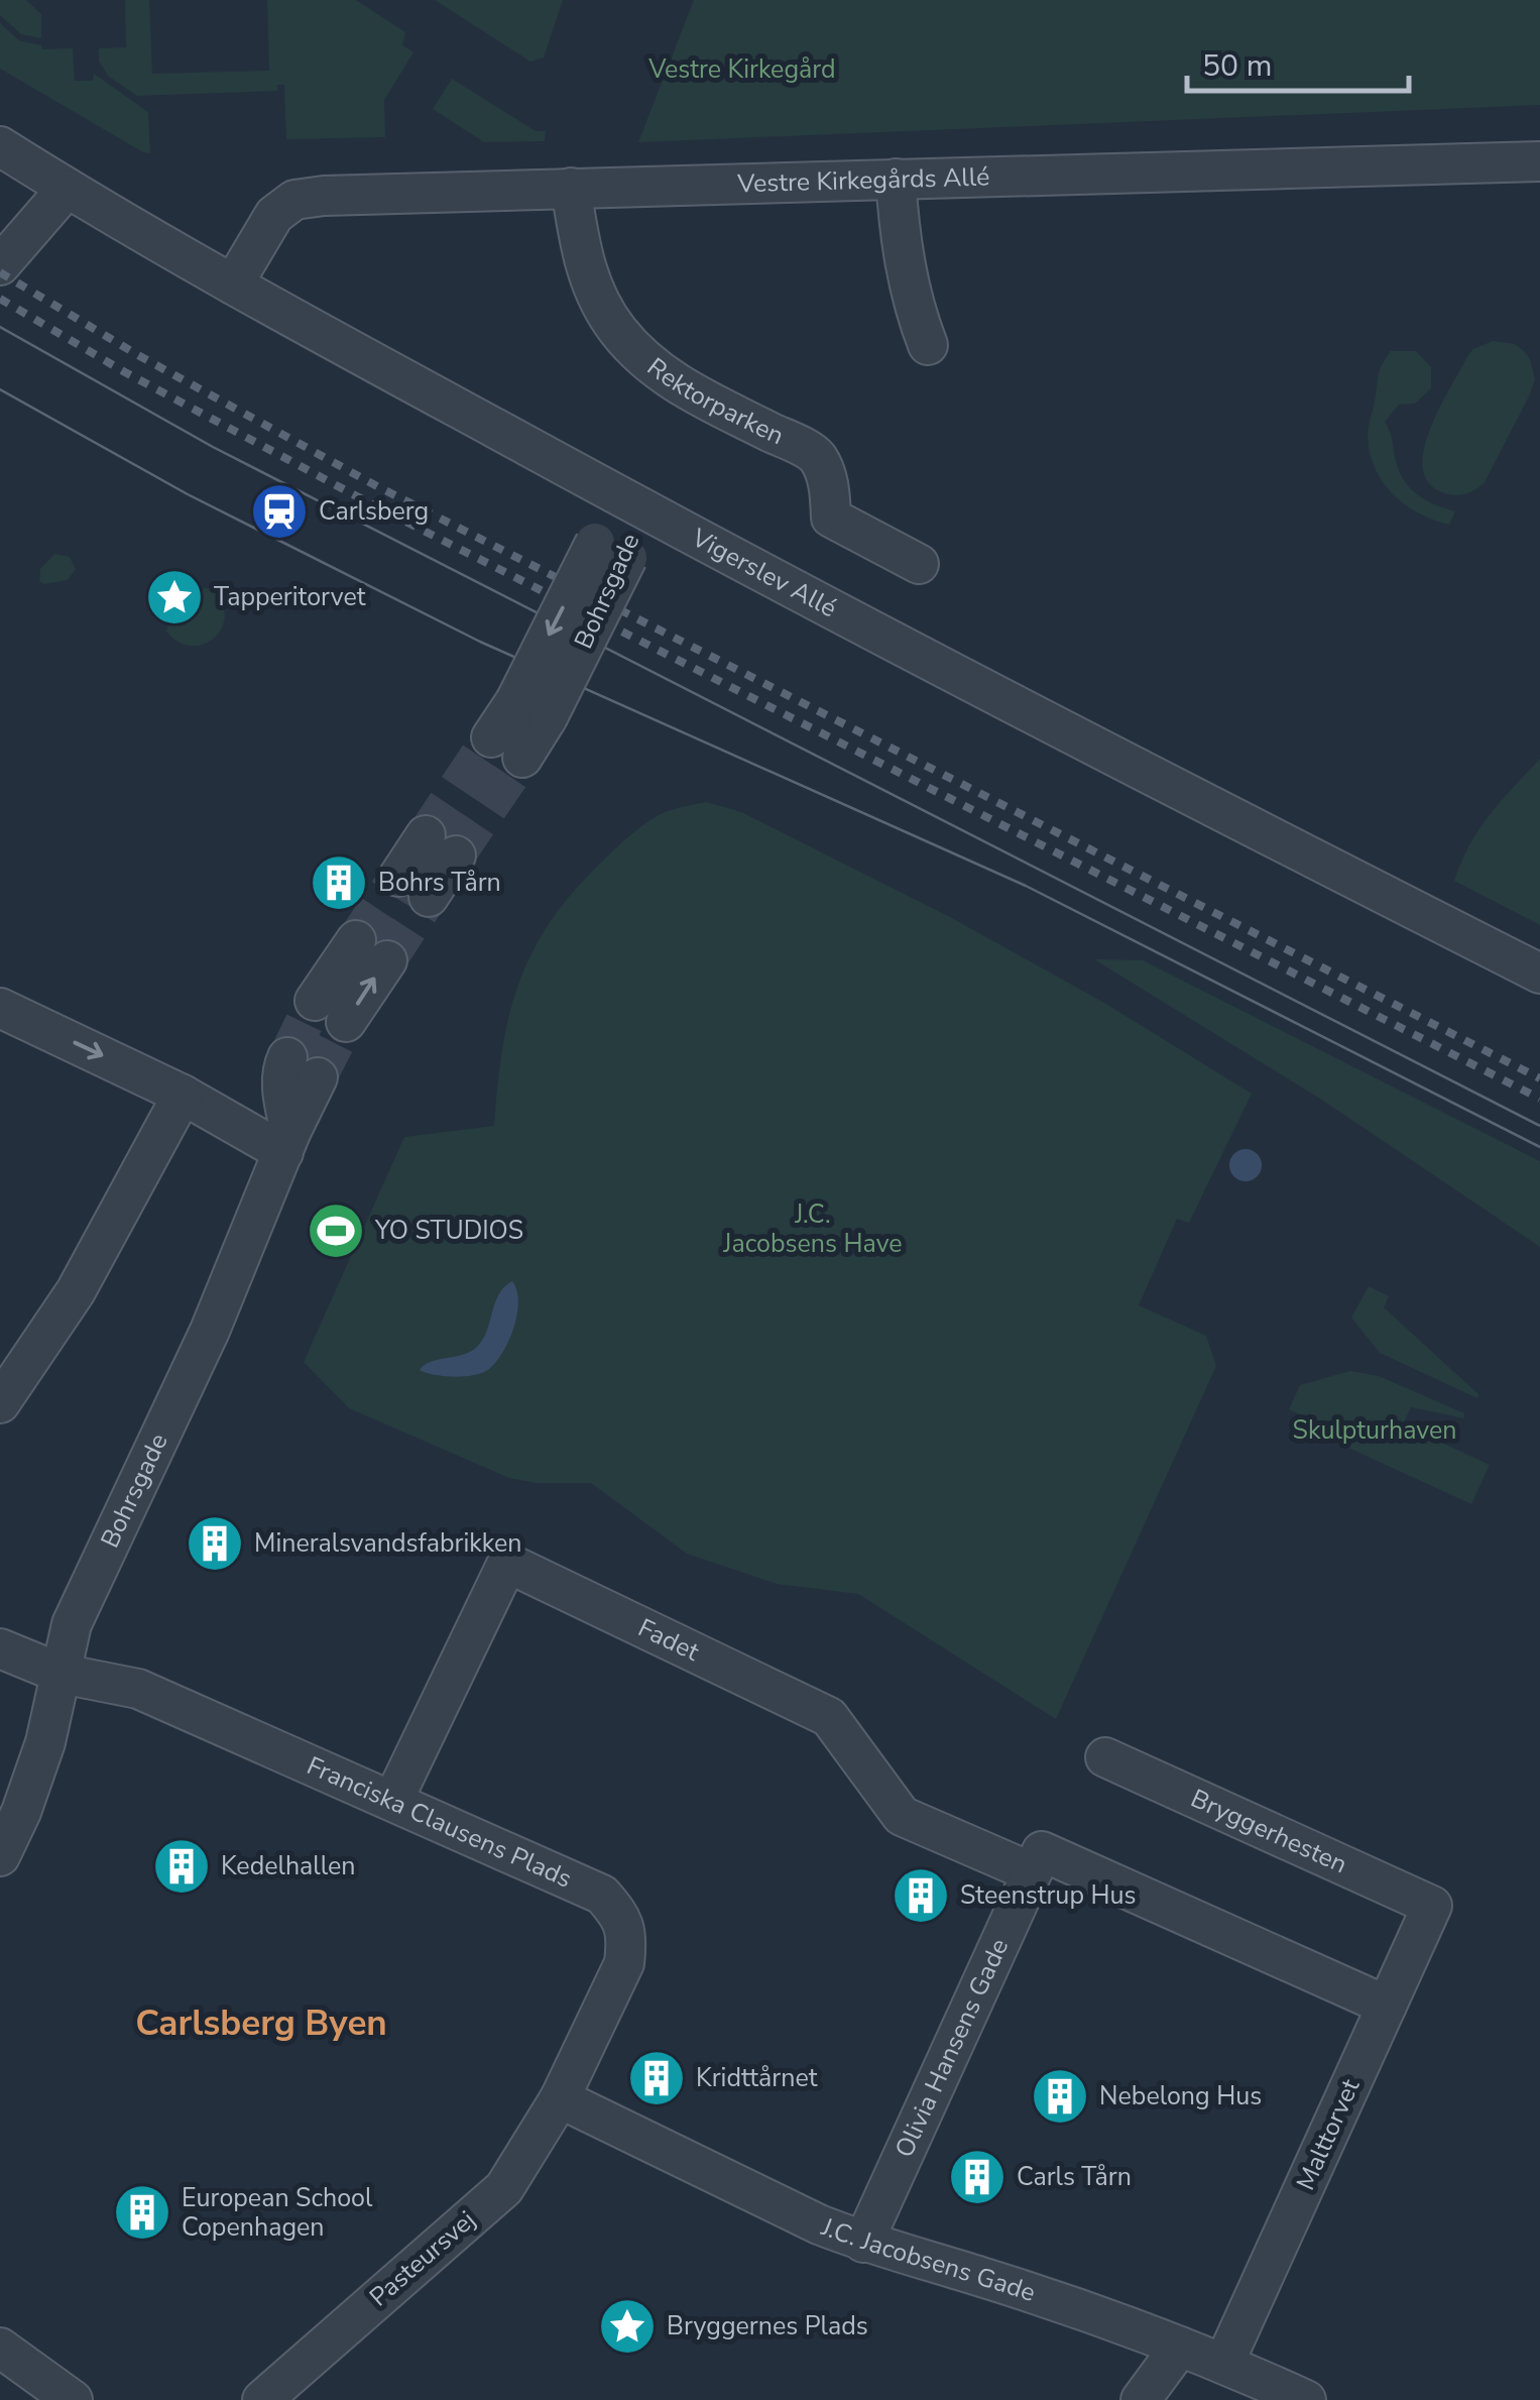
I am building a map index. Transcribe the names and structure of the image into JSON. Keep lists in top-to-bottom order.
{
  "streets": {
    "street": [
      "Vestre Kirkegårds Allé",
      "Rektorparken",
      "Vigerslev Allé",
      "Bohrsgade",
      "Fadet",
      "Franciska Clausens Plads",
      "Bryggerhesten",
      "Olivia Hansens Gade",
      "Malttorvet",
      "Pasteursvej",
      "J.C. Jacobsens Gade"
    ]
  },
  "crossings": [
    ["Vestre Kirkegårds Allé", "Rektorparken"],
    ["Vestre Kirkegårds Allé", "Vigerslev Allé"],
    ["Vigerslev Allé", "Bohrsgade"],
    ["Bohrsgade", "Franciska Clausens Plads"],
    ["Fadet", "Franciska Clausens Plads"],
    ["Fadet", "Olivia Hansens Gade"],
    ["Fadet", "Malttorvet"],
    ["Franciska Clausens Plads", "Pasteursvej"],
    ["Franciska Clausens Plads", "J.C. Jacobsens Gade"],
    ["Bryggerhesten", "Malttorvet"],
    ["Olivia Hansens Gade", "J.C. Jacobsens Gade"],
    ["Malttorvet", "J.C. Jacobsens Gade"],
    ["Pasteursvej", "J.C. Jacobsens Gade"]
  ],
  "districts": ["Carlsberg Byen"],
  "parks": ["Vestre Kirkegård", "J.C. Jacobsens Have", "Skulpturhaven"],
  "places": {
    "station": ["Carlsberg"],
    "place": ["Tapperitorvet", "Bryggernes Plads"],
    "building": [
      "Bohrs Tårn",
      "Mineralsvandsfabrikken",
      "Kedelhallen",
      "Steenstrup Hus",
      "Kridttårnet",
      "Nebelong Hus",
      "Carls Tårn",
      "European School Copenhagen"
    ],
    "sports": ["YO STUDIOS"]
  },
  "scale_bar": "50 m"
}
